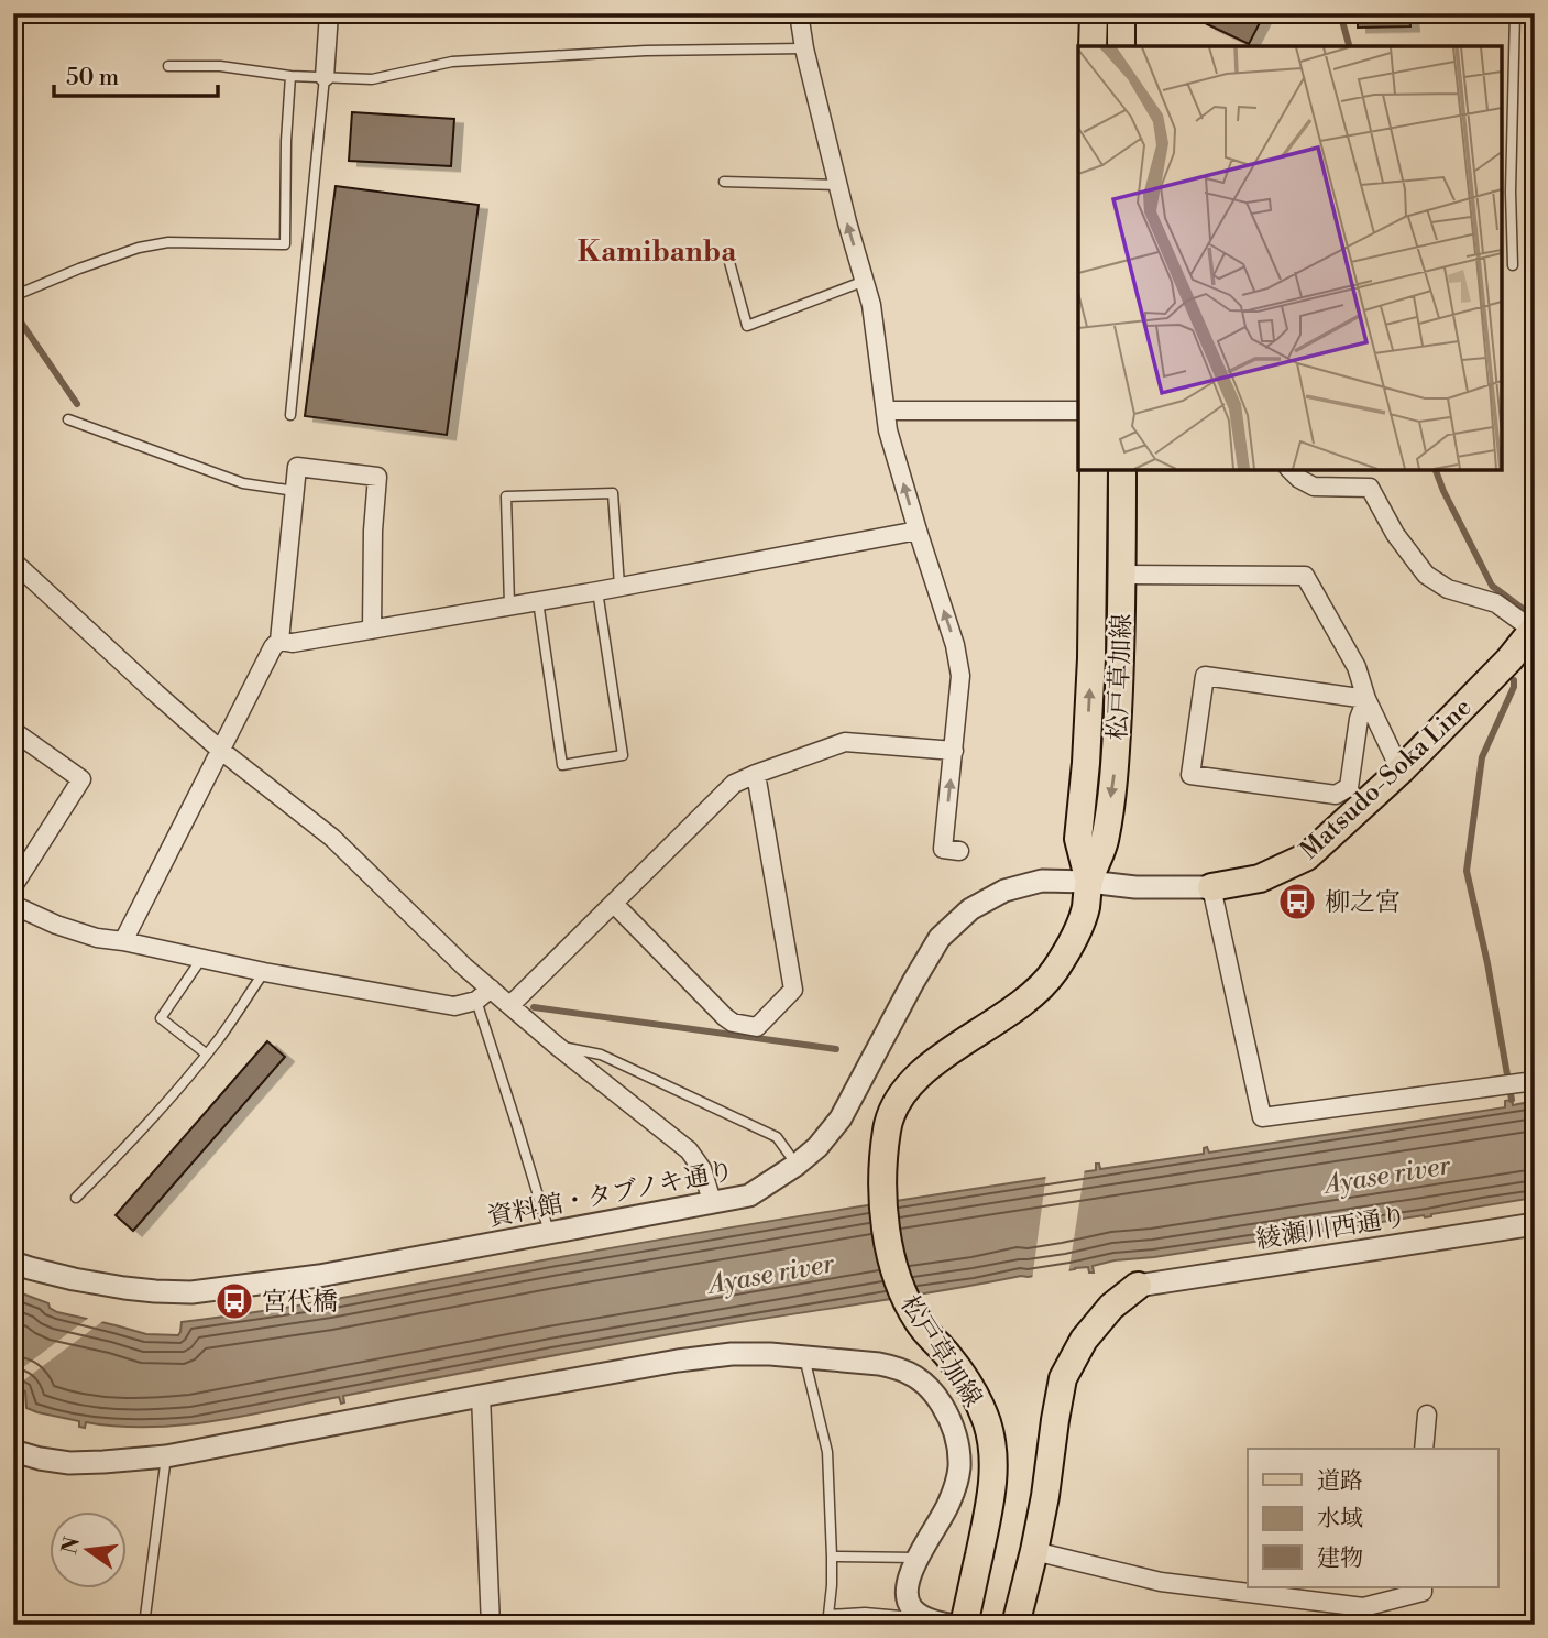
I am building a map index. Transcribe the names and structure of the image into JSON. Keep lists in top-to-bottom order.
{
  "streets": {
    "main road": ["松戸草加線", "Matsudo-Soka Line"],
    "street": ["資料館・タブノキ通り", "綾瀬川西通り"]
  },
  "crossings": [
    ["松戸草加線", "資料館・タブノキ通り"],
    ["Matsudo-Soka Line", "資料館・タブノキ通り"]
  ],
  "districts": ["Kamibanba"],
  "water": ["Ayase river"],
  "places": {
    "bus stop": ["柳之宮", "宮代橋"]
  },
  "legend": ["道路", "水域", "建物"],
  "scale_bar": "50 m",
  "north": "left"
}
